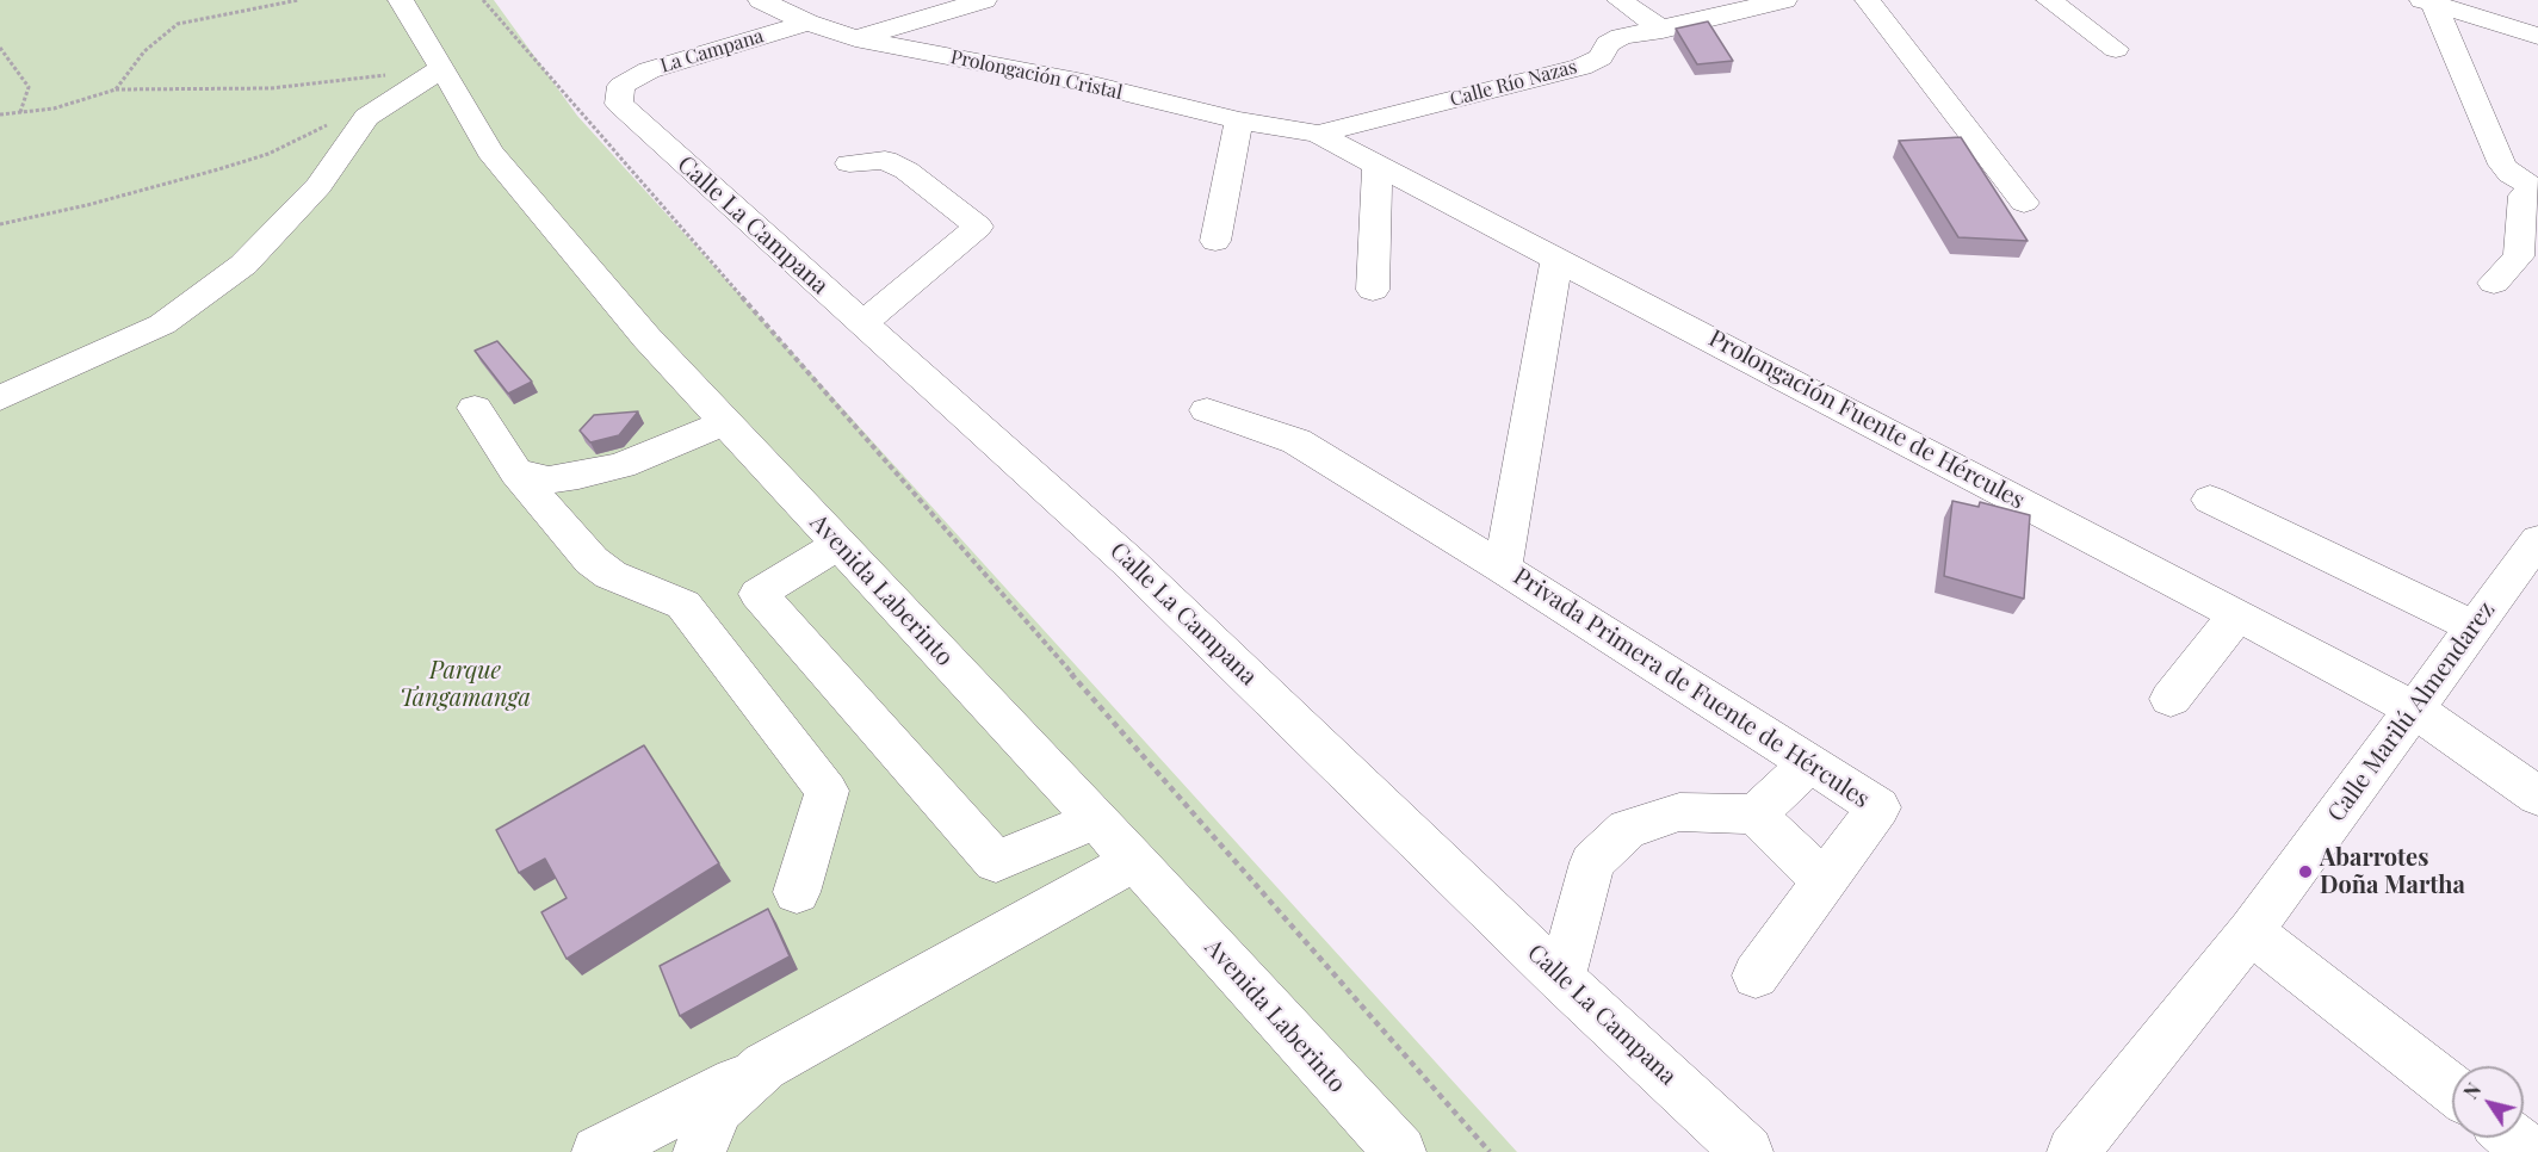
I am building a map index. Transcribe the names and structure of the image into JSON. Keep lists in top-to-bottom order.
{
  "streets": {
    "street": [
      "La Campana",
      "Prolongación Cristal",
      "Calle Río Nazas",
      "Calle La Campana",
      "Prolongación Fuente de Hércules",
      "Avenida Laberinto",
      "Privada Primera de Fuente de Hércules",
      "Calle Marilú Almendarez"
    ]
  },
  "crossings": [
    ["La Campana", "Prolongación Cristal"],
    ["La Campana", "Calle La Campana"],
    ["Prolongación Cristal", "Calle Río Nazas"],
    ["Prolongación Cristal", "Prolongación Fuente de Hércules"],
    ["Calle Río Nazas", "Prolongación Fuente de Hércules"],
    ["Prolongación Fuente de Hércules", "Privada Primera de Fuente de Hércules"],
    ["Prolongación Fuente de Hércules", "Calle Marilú Almendarez"]
  ],
  "parks": ["Parque Tangamanga"],
  "places": ["Abarrotes Doña Martha"],
  "north": "top left"
}
